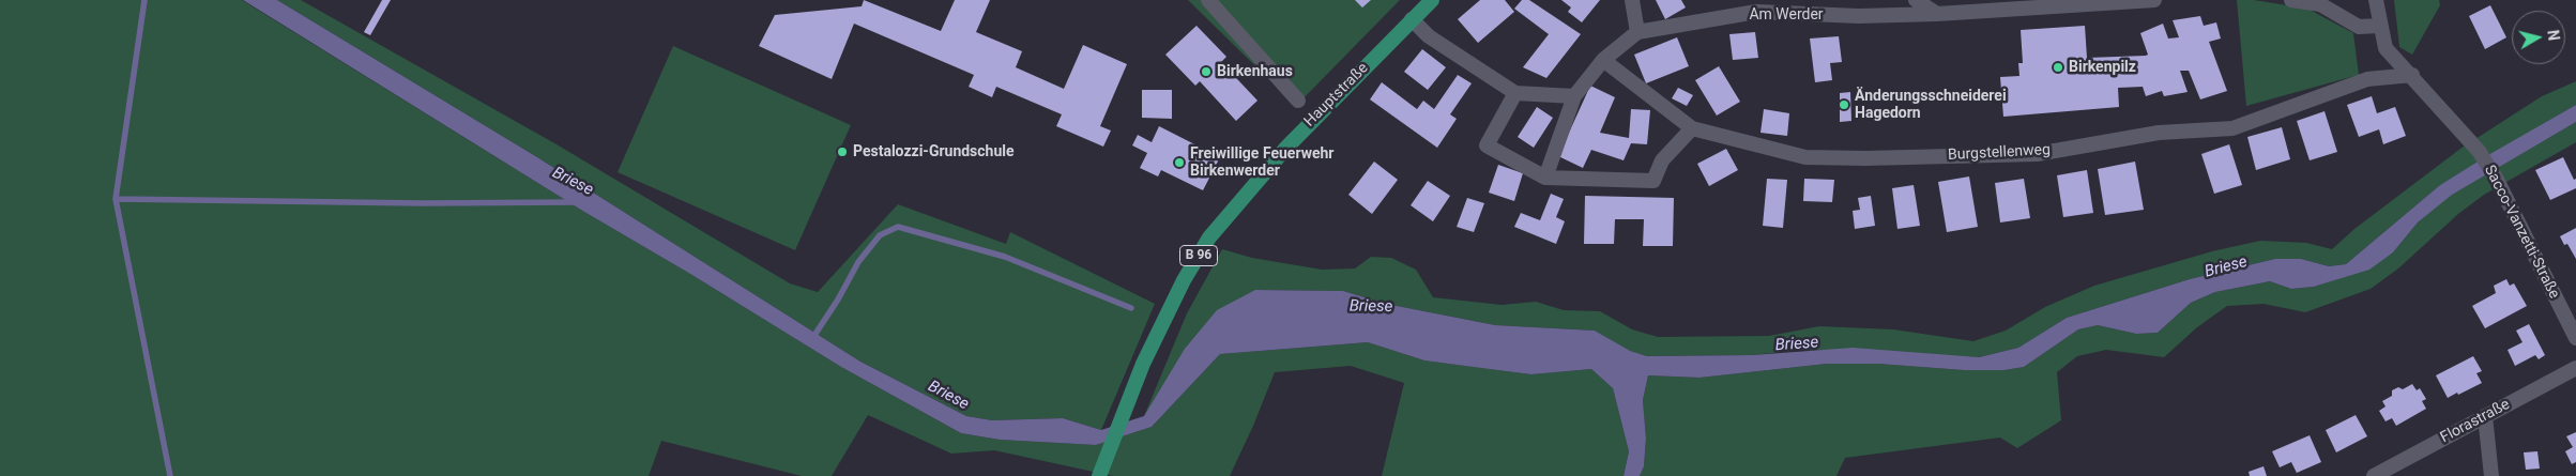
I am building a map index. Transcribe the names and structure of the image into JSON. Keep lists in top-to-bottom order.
{
  "streets": {
    "main road": ["Hauptstraße", "B 96"],
    "street": [
      "Am Werder",
      "Burgstellenweg",
      "Sacco-Vanzetti-Straße",
      "Florastraße"
    ]
  },
  "crossings": [
    ["Am Werder", "Burgstellenweg"],
    ["Burgstellenweg", "Sacco-Vanzetti-Straße"]
  ],
  "water": ["Briese"],
  "places": [
    "Birkenpilz",
    "Birkenhaus",
    "Änderungsschneiderei Hagedorn",
    "Pestalozzi-Grundschule",
    "Freiwillige Feuerwehr Birkenwerder"
  ],
  "north": "right"
}
